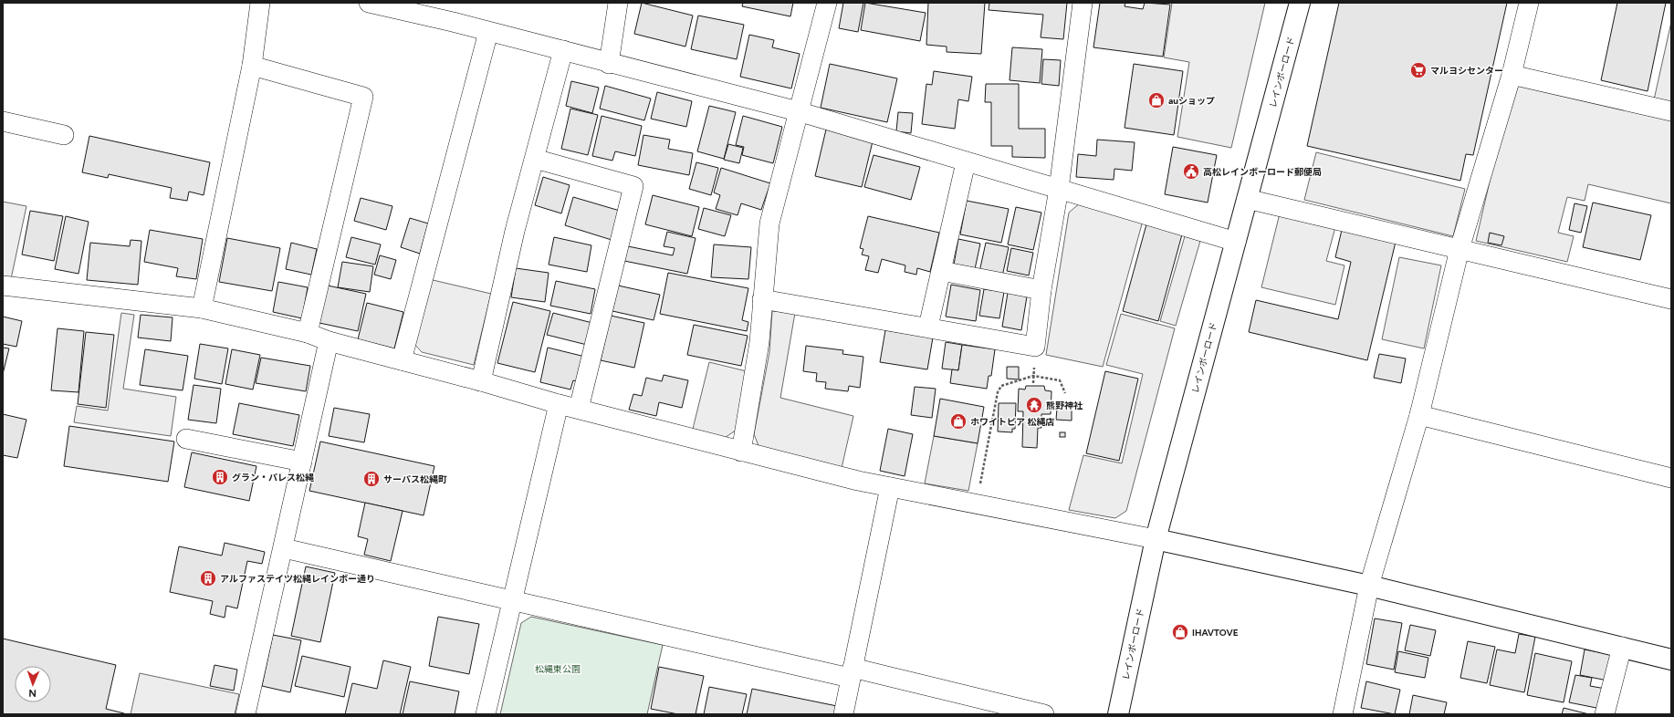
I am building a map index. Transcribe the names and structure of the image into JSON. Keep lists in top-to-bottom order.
{
  "streets": {
    "street": ["レインボーロード"]
  },
  "parks": ["松縄東公園"],
  "places": {
    "supermarket": ["マルヨシセンター"],
    "shop": ["auショップ", "ホワイトピア 松縄店", "IHAVTOVE"],
    "public building": ["高松レインボーロード郵便局"],
    "temple": ["熊野神社"],
    "building": ["グラン・パレス松縄", "サーパス松縄町", "アルファステイツ松縄レインボー通り"]
  },
  "north": "bottom"
}
